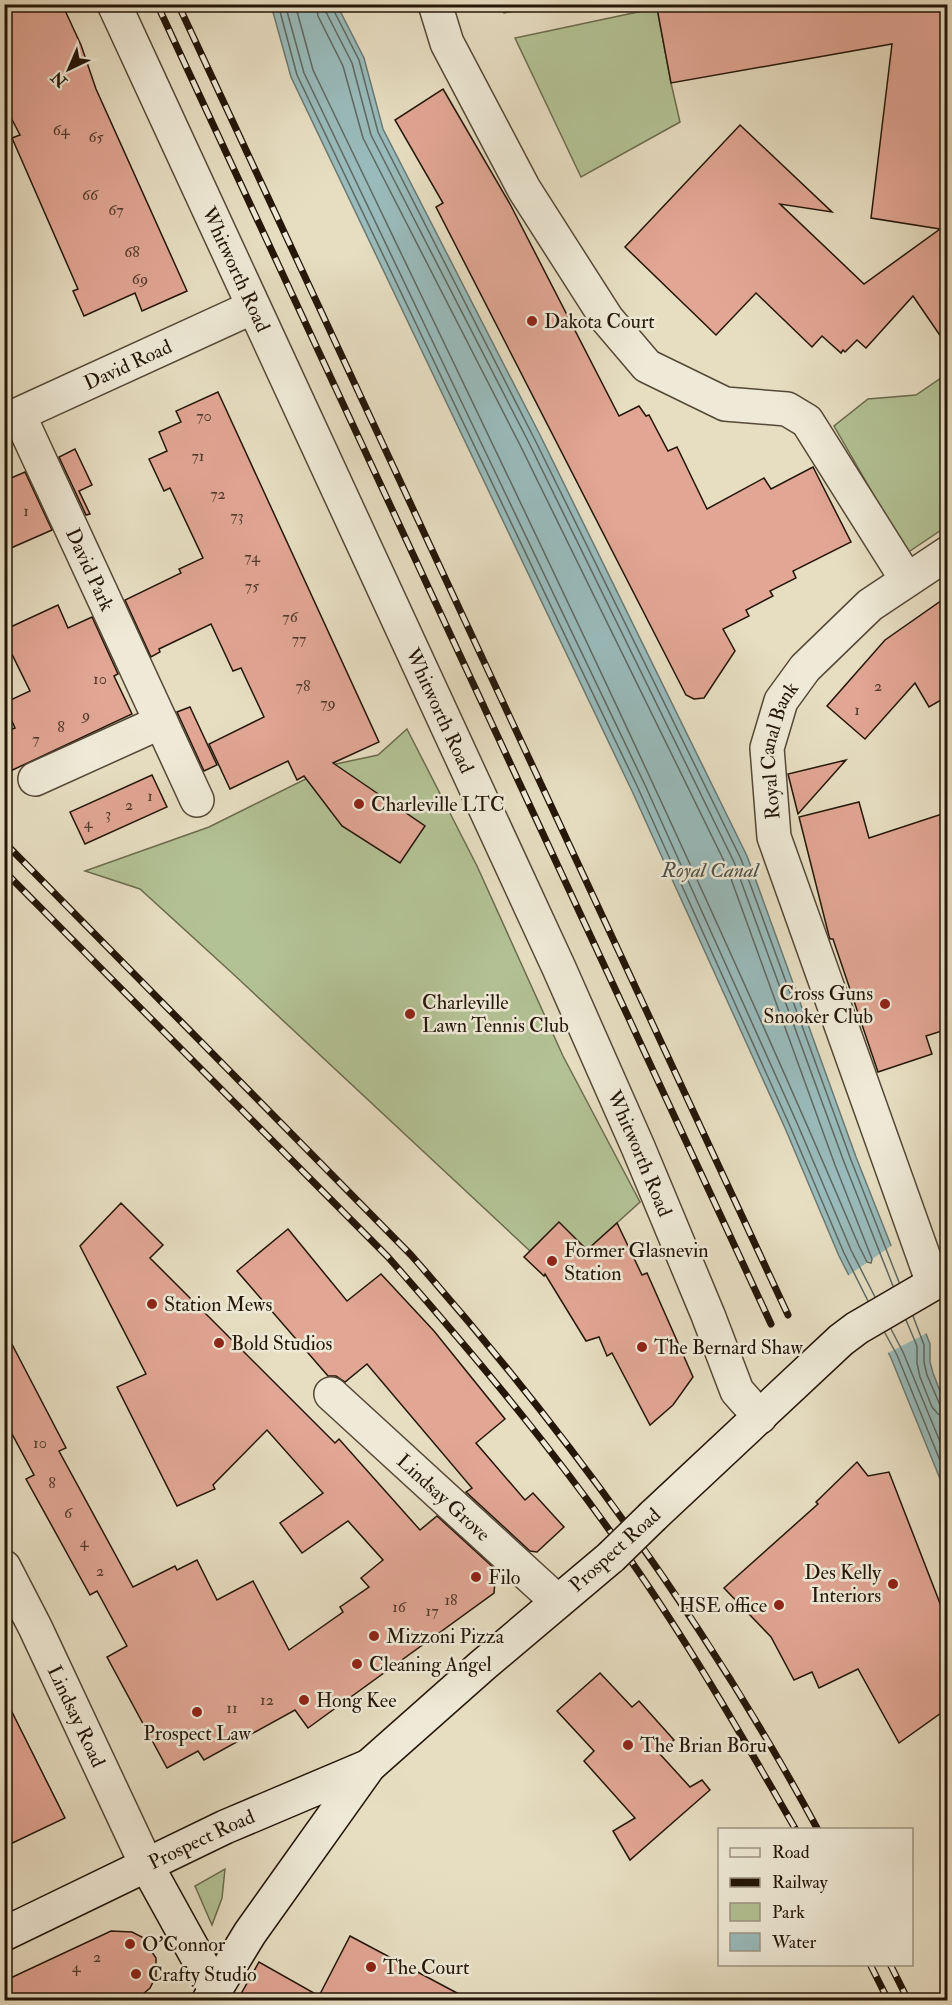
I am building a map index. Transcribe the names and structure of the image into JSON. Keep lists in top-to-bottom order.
{
  "streets": {
    "street": [
      "Whitworth Road",
      "David Road",
      "David Park",
      "Royal Canal Bank",
      "Lindsay Grove",
      "Prospect Road",
      "Lindsay Road"
    ]
  },
  "crossings": [
    ["Whitworth Road", "David Road"],
    ["Whitworth Road", "Prospect Road"],
    ["David Road", "David Park"],
    ["Royal Canal Bank", "Prospect Road"],
    ["Lindsay Grove", "Prospect Road"],
    ["Prospect Road", "Lindsay Road"]
  ],
  "water": ["Royal Canal"],
  "places": [
    "Dakota Court",
    "Charleville LTC",
    "Cross Guns Snooker Club",
    "Charleville Lawn Tennis Club",
    "Former Glasnevin Station",
    "Station Mews",
    "Bold Studios",
    "The Bernard Shaw",
    "Filo",
    "Des Kelly Interiors",
    "HSE office",
    "Mizzoni Pizza",
    "Cleaning Angel",
    "Hong Kee",
    "Prospect Law",
    "The Brian Boru",
    "O'Connor",
    "The Court",
    "Crafty Studio"
  ],
  "house_numbers": [
    "64",
    "65",
    "66",
    "67",
    "68",
    "69",
    "70",
    "71",
    "72",
    "1",
    "73",
    "74",
    "75",
    "76",
    "77",
    "10",
    "78",
    "2",
    "79",
    "1",
    "9",
    "8",
    "7",
    "1",
    "2",
    "3",
    "4",
    "10",
    "8",
    "6",
    "4",
    "2",
    "18",
    "16",
    "17",
    "12",
    "11",
    "2",
    "4"
  ],
  "legend": [
    "Road",
    "Railway",
    "Park",
    "Water"
  ],
  "north": "bottom left"
}
